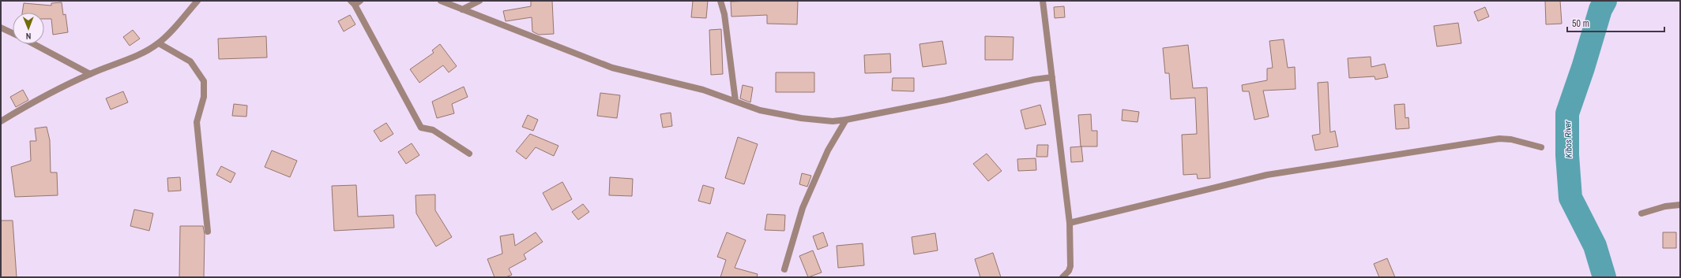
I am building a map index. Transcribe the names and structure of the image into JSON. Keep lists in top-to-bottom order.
{
  "water": ["Kibos River"],
  "scale_bar": "50 m",
  "north": "bottom"
}
